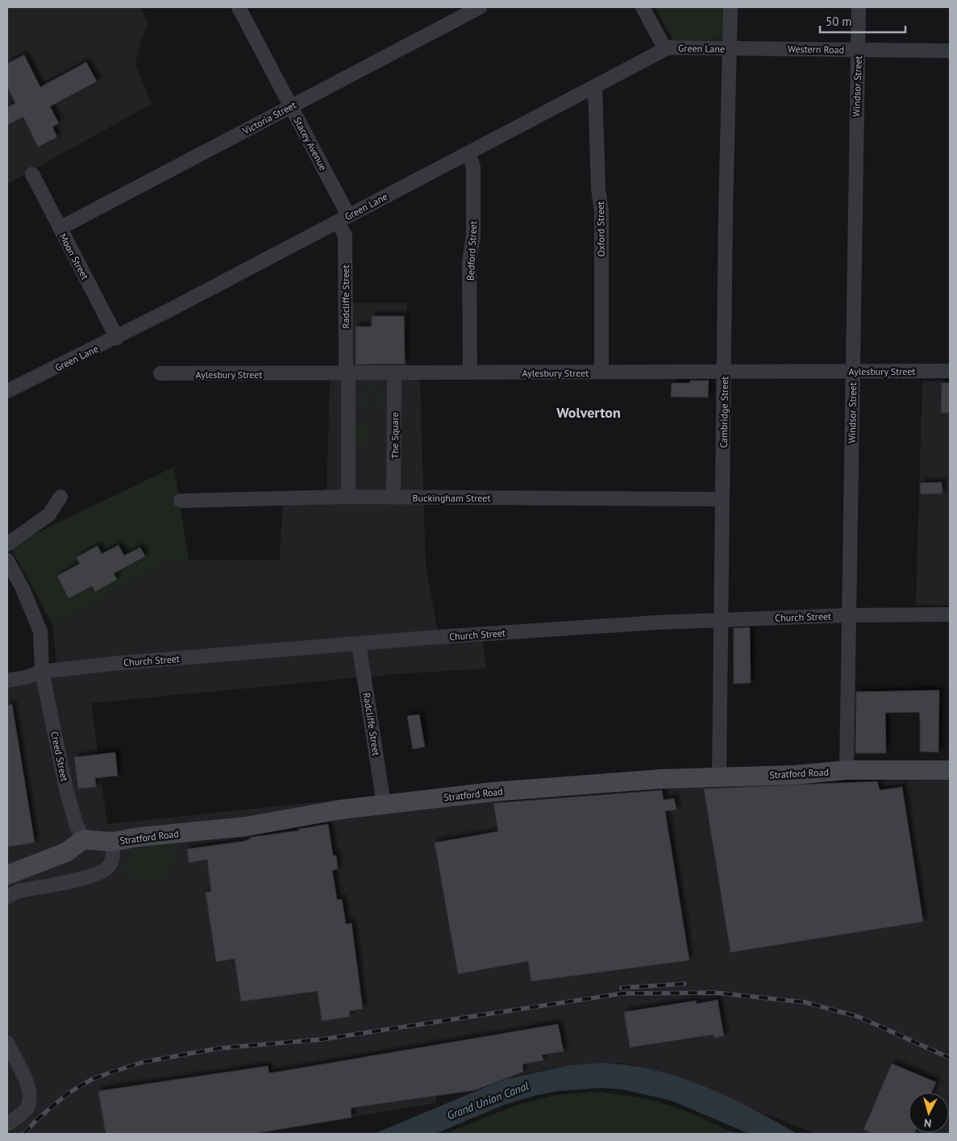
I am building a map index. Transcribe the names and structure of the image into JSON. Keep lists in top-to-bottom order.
{
  "streets": {
    "street": [
      "Green Lane",
      "Western Road",
      "Windsor Street",
      "Victoria Street",
      "Stacey Avenue",
      "Oxford Street",
      "Bedford Street",
      "Moon Street",
      "Radcliffe Street",
      "Aylesbury Street",
      "Cambridge Street",
      "The Square",
      "Buckingham Street",
      "Church Street",
      "Creed Street",
      "Stratford Road"
    ]
  },
  "crossings": [
    ["Green Lane", "Western Road"],
    ["Green Lane", "Stacey Avenue"],
    ["Green Lane", "Oxford Street"],
    ["Green Lane", "Bedford Street"],
    ["Green Lane", "Moon Street"],
    ["Green Lane", "Radcliffe Street"],
    ["Green Lane", "Cambridge Street"],
    ["Western Road", "Windsor Street"],
    ["Western Road", "Cambridge Street"],
    ["Windsor Street", "Aylesbury Street"],
    ["Windsor Street", "Church Street"],
    ["Windsor Street", "Stratford Road"],
    ["Victoria Street", "Stacey Avenue"],
    ["Victoria Street", "Moon Street"],
    ["Stacey Avenue", "Radcliffe Street"],
    ["Oxford Street", "Aylesbury Street"],
    ["Bedford Street", "Aylesbury Street"],
    ["Radcliffe Street", "Aylesbury Street"],
    ["Radcliffe Street", "Buckingham Street"],
    ["Radcliffe Street", "Church Street"],
    ["Radcliffe Street", "Stratford Road"],
    ["Aylesbury Street", "Cambridge Street"],
    ["Aylesbury Street", "The Square"],
    ["Cambridge Street", "Buckingham Street"],
    ["Cambridge Street", "Church Street"],
    ["Cambridge Street", "Stratford Road"],
    ["The Square", "Buckingham Street"],
    ["Church Street", "Creed Street"],
    ["Creed Street", "Stratford Road"]
  ],
  "districts": ["Wolverton"],
  "water": ["Grand Union Canal"],
  "scale_bar": "50 m",
  "north": "bottom"
}
